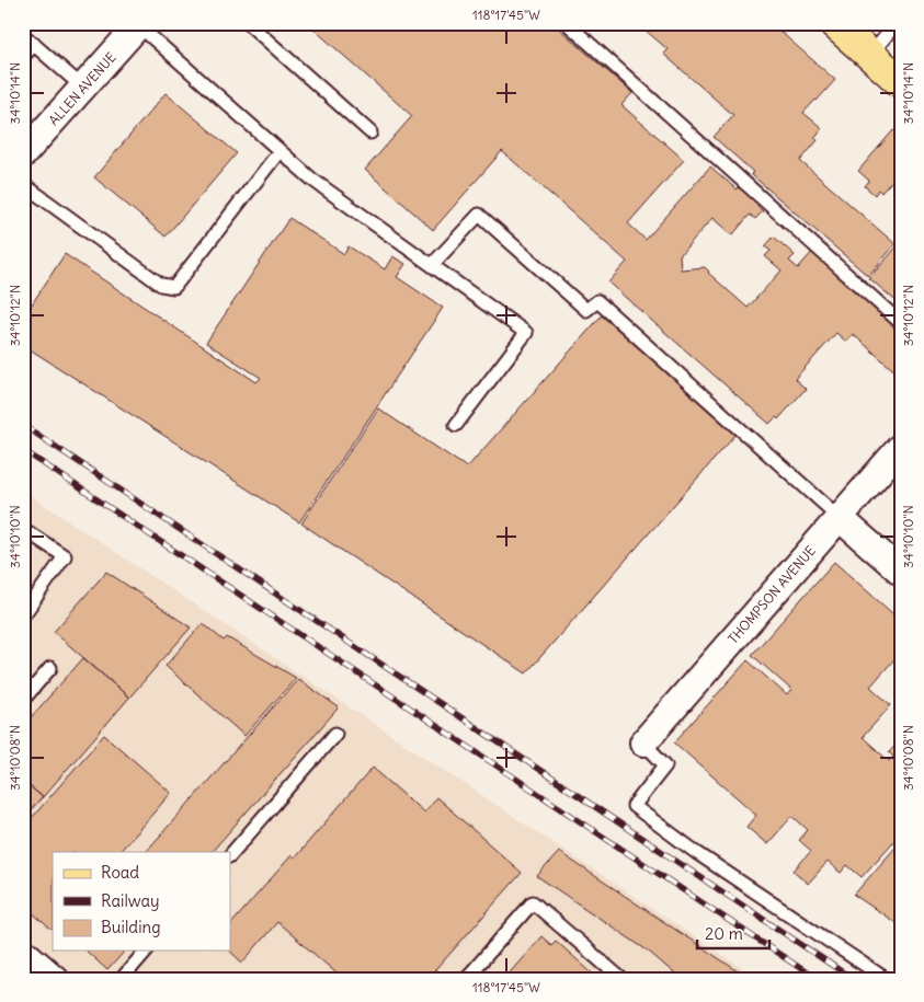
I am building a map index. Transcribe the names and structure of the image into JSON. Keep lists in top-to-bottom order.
{
  "streets": {
    "street": ["ALLEN AVENUE", "THOMPSON AVENUE"]
  },
  "legend": ["Road", "Railway", "Building"],
  "scale_bar": "20 m",
  "coordinates": [
    "118°17'45\"W",
    "34°10'14\"N",
    "34°10'12\"N",
    "34°10'10\"N",
    "34°10'08\"N"
  ]
}
